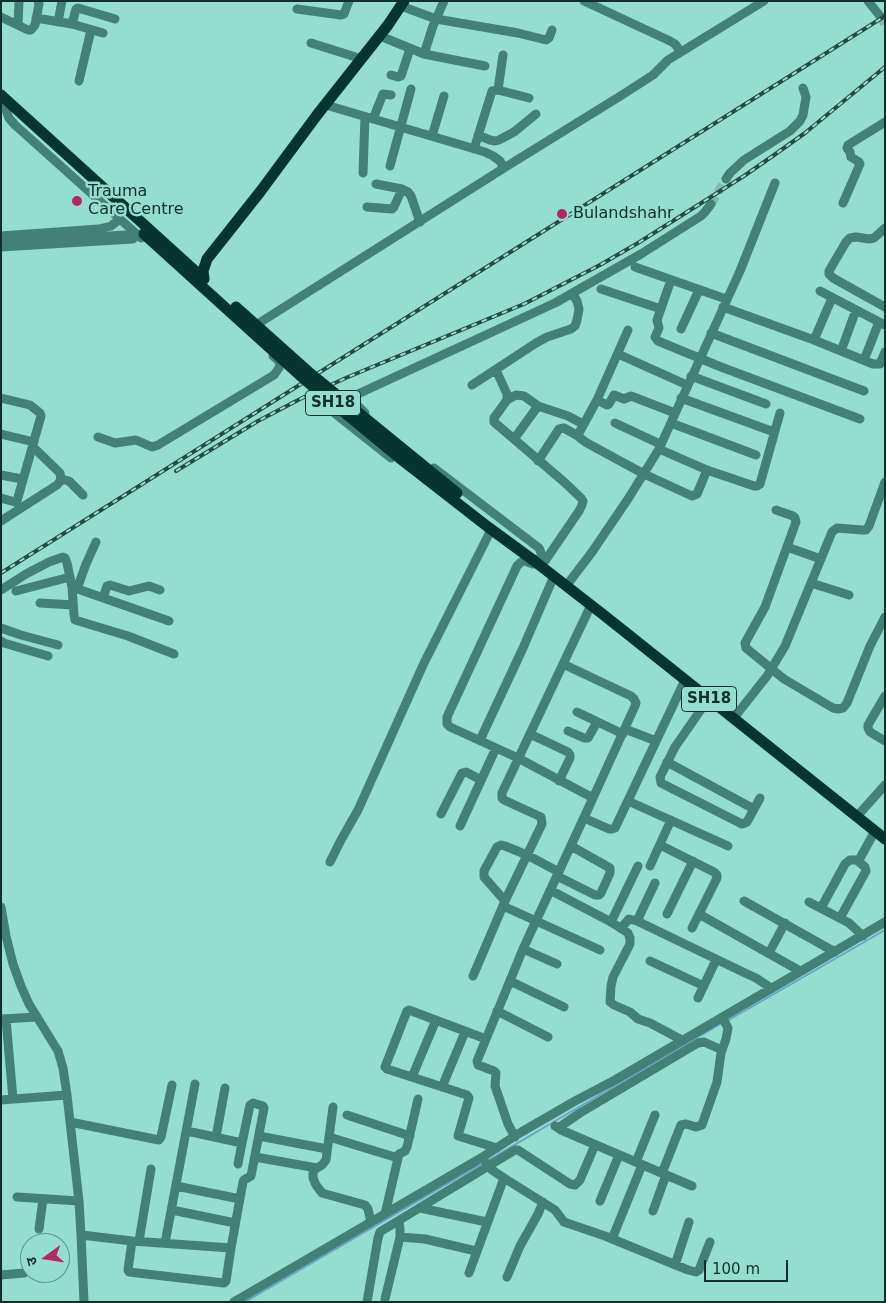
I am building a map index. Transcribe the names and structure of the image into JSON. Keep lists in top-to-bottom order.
{
  "streets": {
    "main road": ["SH18"]
  },
  "places": ["Trauma Care Centre", "Bulandshahr"],
  "scale_bar": "100 m",
  "north": "left"
}
